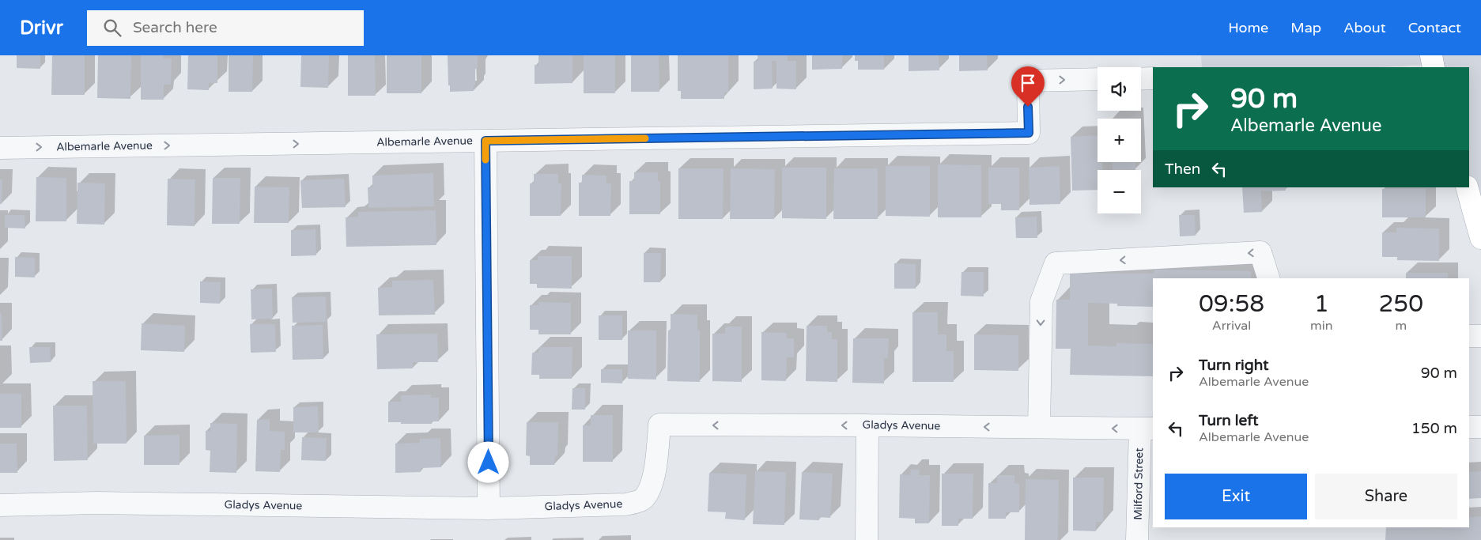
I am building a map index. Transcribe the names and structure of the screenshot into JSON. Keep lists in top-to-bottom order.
{
  "streets": {
    "street": ["Albemarle Avenue", "Gladys Avenue", "Milford Street"]
  },
  "crossings": [
    ["Gladys Avenue", "Milford Street"]
  ],
  "one_way": ["Albemarle Avenue", "Gladys Avenue"],
  "page": {
    "header": "Drivr",
    "search": "Search here",
    "nav": [
      "Home",
      "Map",
      "About",
      "Contact"
    ],
    "map_buttons": ["+", "−"],
    "turn": ["90 m", "Albemarle Avenue"],
    "then": "Then",
    "eta": [
      "09:58",
      "Arrival",
      "1",
      "min",
      "250",
      "m"
    ],
    "list": [
      {
        "name": "Turn right",
        "note": "Albemarle Avenue",
        "value": "90 m"
      },
      {
        "name": "Turn left",
        "note": "Albemarle Avenue",
        "value": "150 m"
      }
    ],
    "buttons": ["Exit", "Share"]
  }
}
